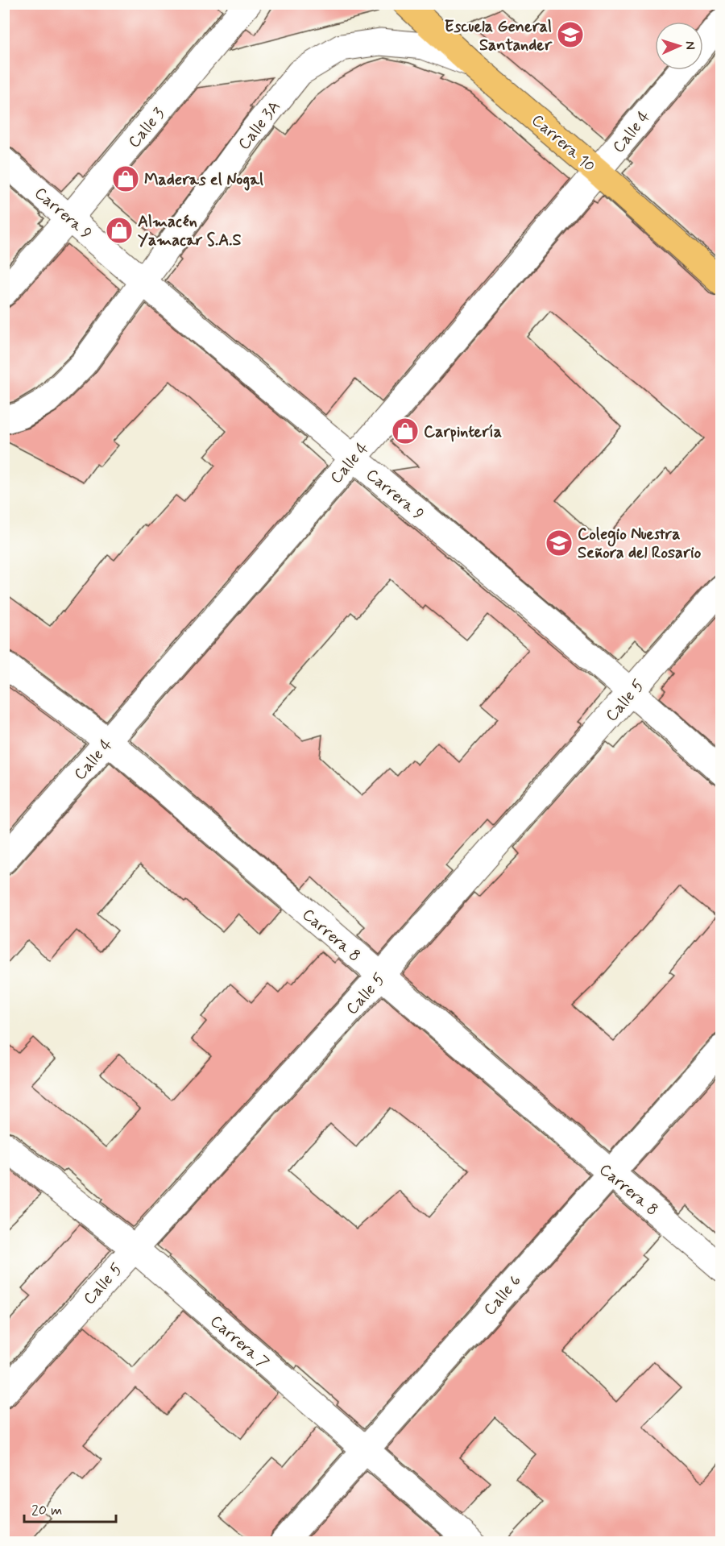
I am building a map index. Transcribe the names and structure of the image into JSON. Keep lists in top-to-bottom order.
{
  "streets": {
    "main road": ["Carrera 10"],
    "street": [
      "Calle 3A",
      "Calle 3",
      "Calle 4",
      "Carrera 9",
      "Calle 5",
      "Carrera 8",
      "Calle 6",
      "Carrera 7"
    ]
  },
  "crossings": [
    ["Calle 3A", "Carrera 10"],
    ["Calle 3A", "Carrera 9"],
    ["Calle 3", "Carrera 9"],
    ["Calle 4", "Carrera 10"],
    ["Calle 4", "Carrera 9"],
    ["Calle 4", "Carrera 8"],
    ["Carrera 9", "Calle 5"],
    ["Calle 5", "Carrera 8"],
    ["Calle 5", "Carrera 7"],
    ["Carrera 8", "Calle 6"],
    ["Calle 6", "Carrera 7"]
  ],
  "places": {
    "school or university": ["Escuela General Santander", "Colegio Nuestra Señora del Rosario"],
    "shop": ["Maderas el Nogal", "Almacén Yamacar S.A.S", "Carpintería"]
  },
  "scale_bar": "20 m",
  "north": "right"
}
